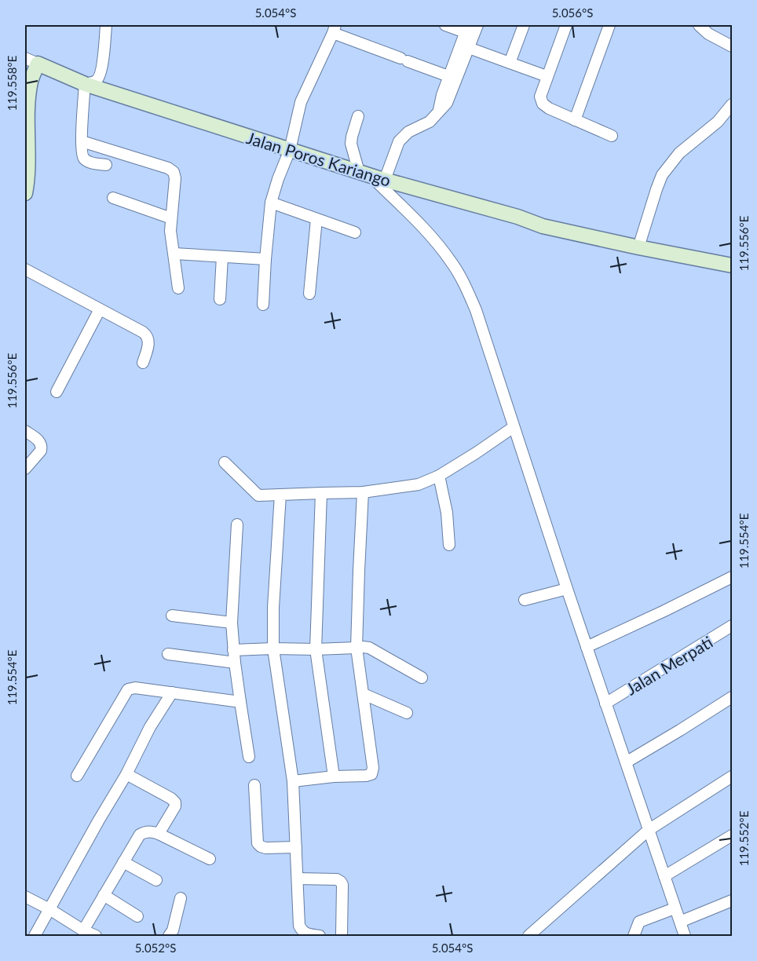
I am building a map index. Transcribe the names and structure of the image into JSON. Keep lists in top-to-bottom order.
{
  "streets": {
    "main road": ["Jalan Poros Kariango"],
    "street": ["Jalan Merpati"]
  },
  "coordinates": [
    "5.054°S",
    "5.056°S",
    "119.558°E",
    "119.556°E",
    "119.554°E",
    "119.552°E",
    "5.052°S"
  ]
}
